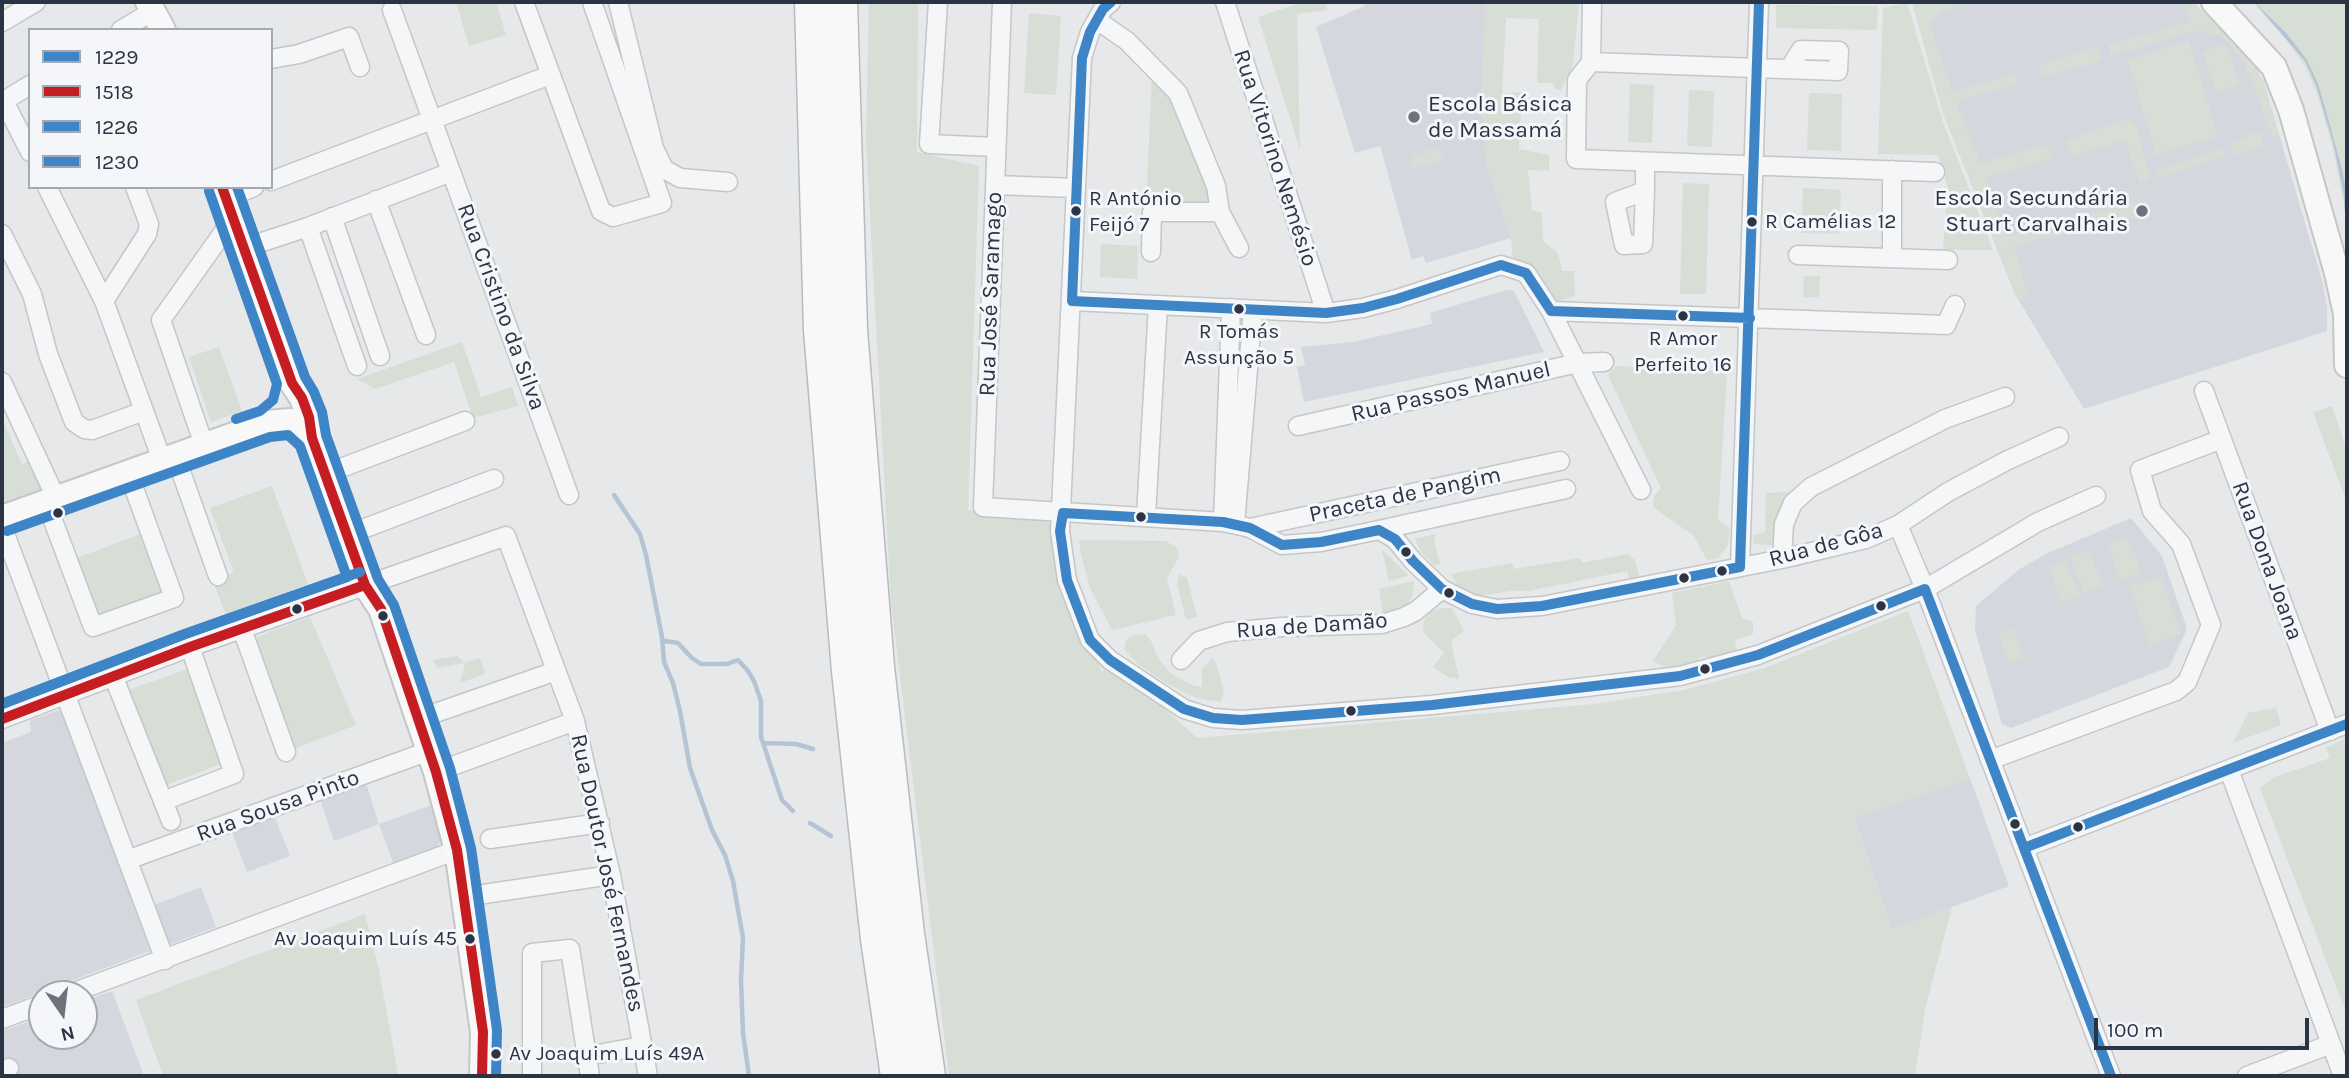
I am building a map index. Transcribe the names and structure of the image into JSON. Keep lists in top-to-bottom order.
{
  "streets": {
    "street": [
      "Rua Vitorino Nemésio",
      "Rua José Saramago",
      "Rua Cristino da Silva",
      "Rua Passos Manuel",
      "Praceta de Pangim",
      "Rua de Gôa",
      "Rua Dona Joana",
      "Rua de Damão",
      "Rua Sousa Pinto",
      "Rua Doutor José Fernandes"
    ]
  },
  "crossings": [
    ["Rua de Gôa", "Rua de Damão"],
    ["Rua Sousa Pinto", "Rua Doutor José Fernandes"]
  ],
  "places": [
    "Escola Básica de Massamá",
    "R António Feijó 7",
    "Escola Secundária Stuart Carvalhais",
    "R Camélias 12",
    "R Tomás Assunção 5",
    "R Amor Perfeito 16",
    "Av Joaquim Luís 45",
    "Av Joaquim Luís 49A"
  ],
  "lines": [
    "transit line 1229",
    "transit line 1518",
    "transit line 1230",
    "transit line 1226"
  ],
  "legend": [
    "1229",
    "1518",
    "1226",
    "1230"
  ],
  "scale_bar": "100 m",
  "north": "bottom"
}
